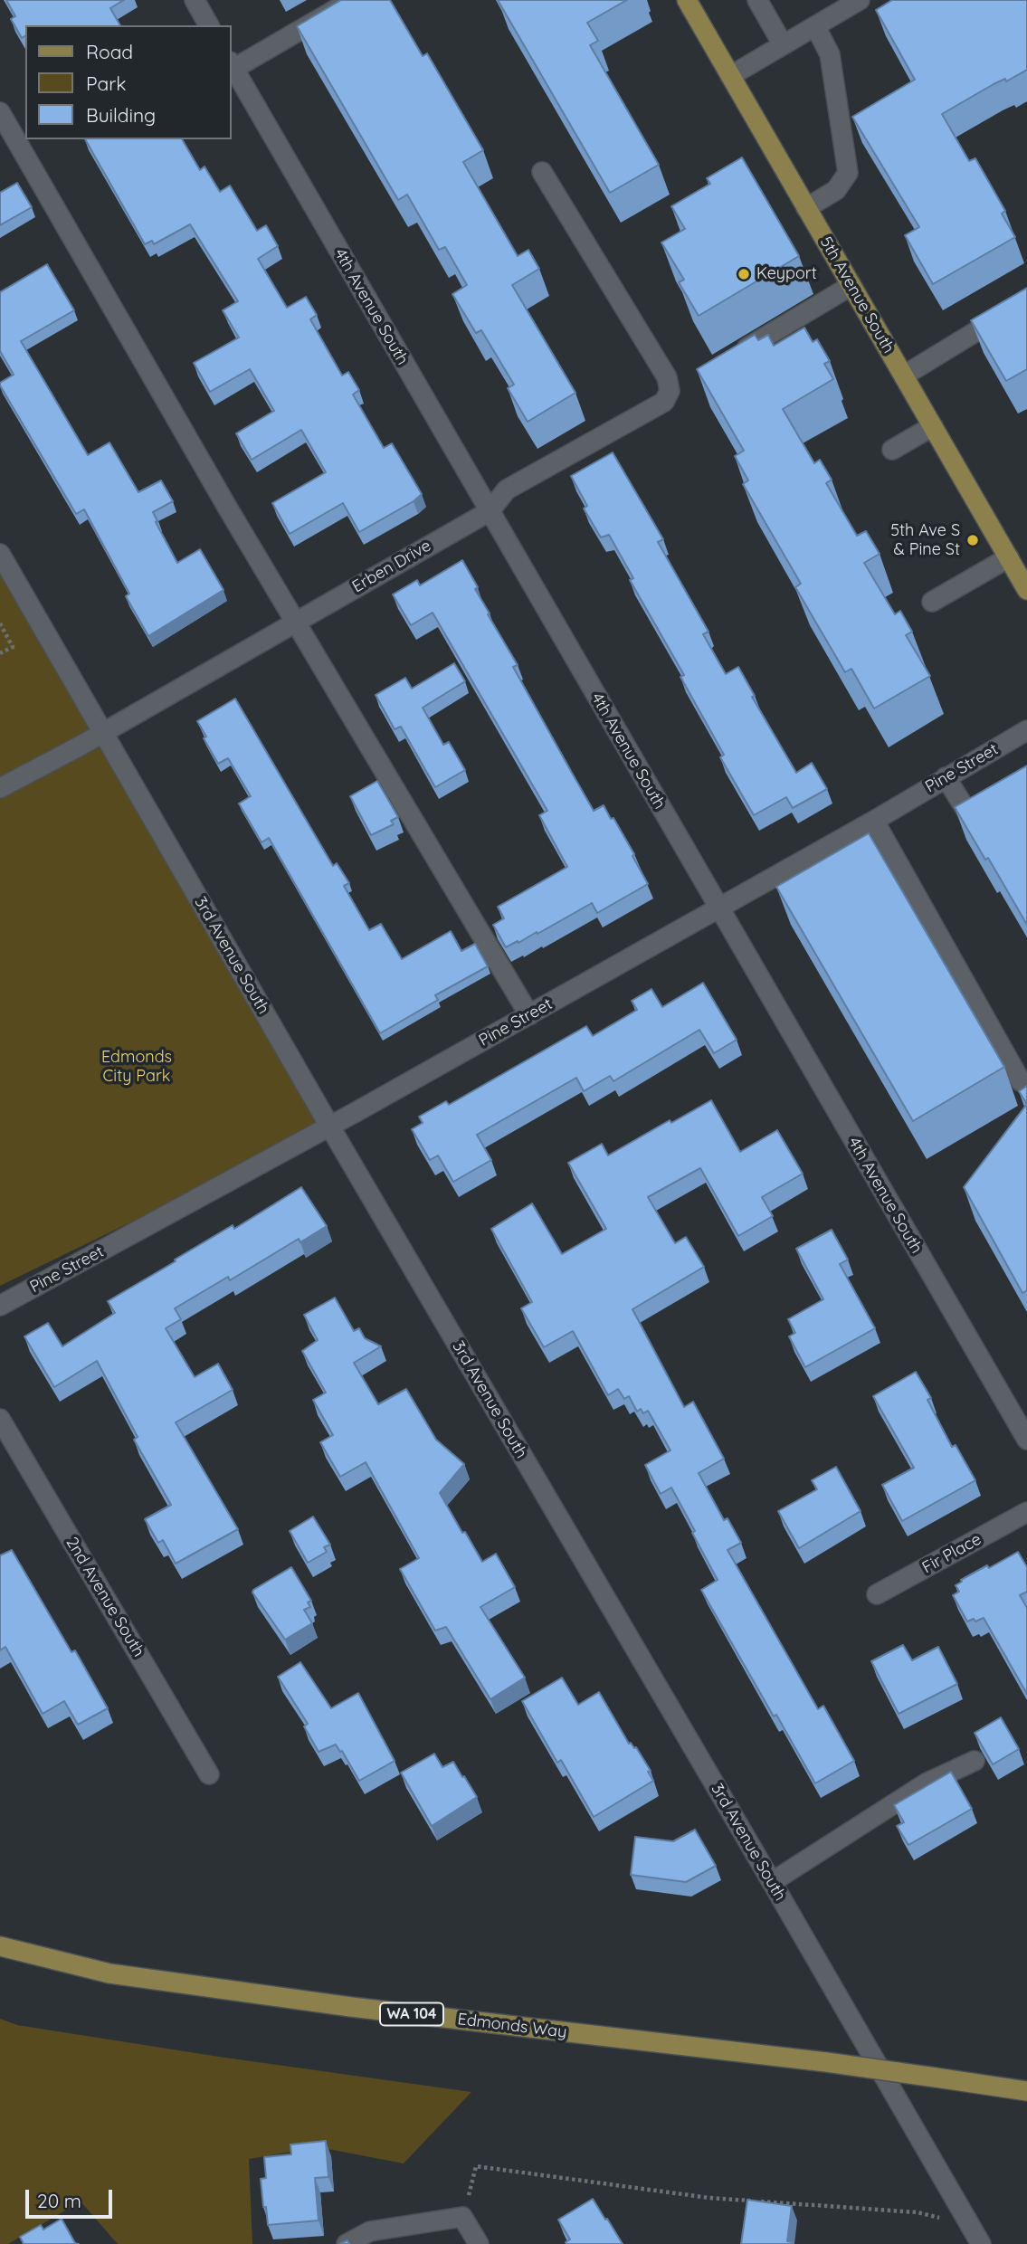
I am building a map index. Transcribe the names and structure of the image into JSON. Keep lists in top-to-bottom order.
{
  "streets": {
    "main road": ["5th Avenue South", "WA 104", "Edmonds Way"],
    "street": [
      "4th Avenue South",
      "Erben Drive",
      "Pine Street",
      "3rd Avenue South",
      "Fir Place",
      "2nd Avenue South"
    ]
  },
  "crossings": [
    ["4th Avenue South", "Erben Drive"],
    ["4th Avenue South", "Pine Street"],
    ["Erben Drive", "3rd Avenue South"],
    ["Pine Street", "3rd Avenue South"]
  ],
  "parks": ["Edmonds City Park"],
  "places": ["Keyport", "5th Ave S & Pine St"],
  "legend": ["Road", "Park", "Building"],
  "scale_bar": "20 m"
}
